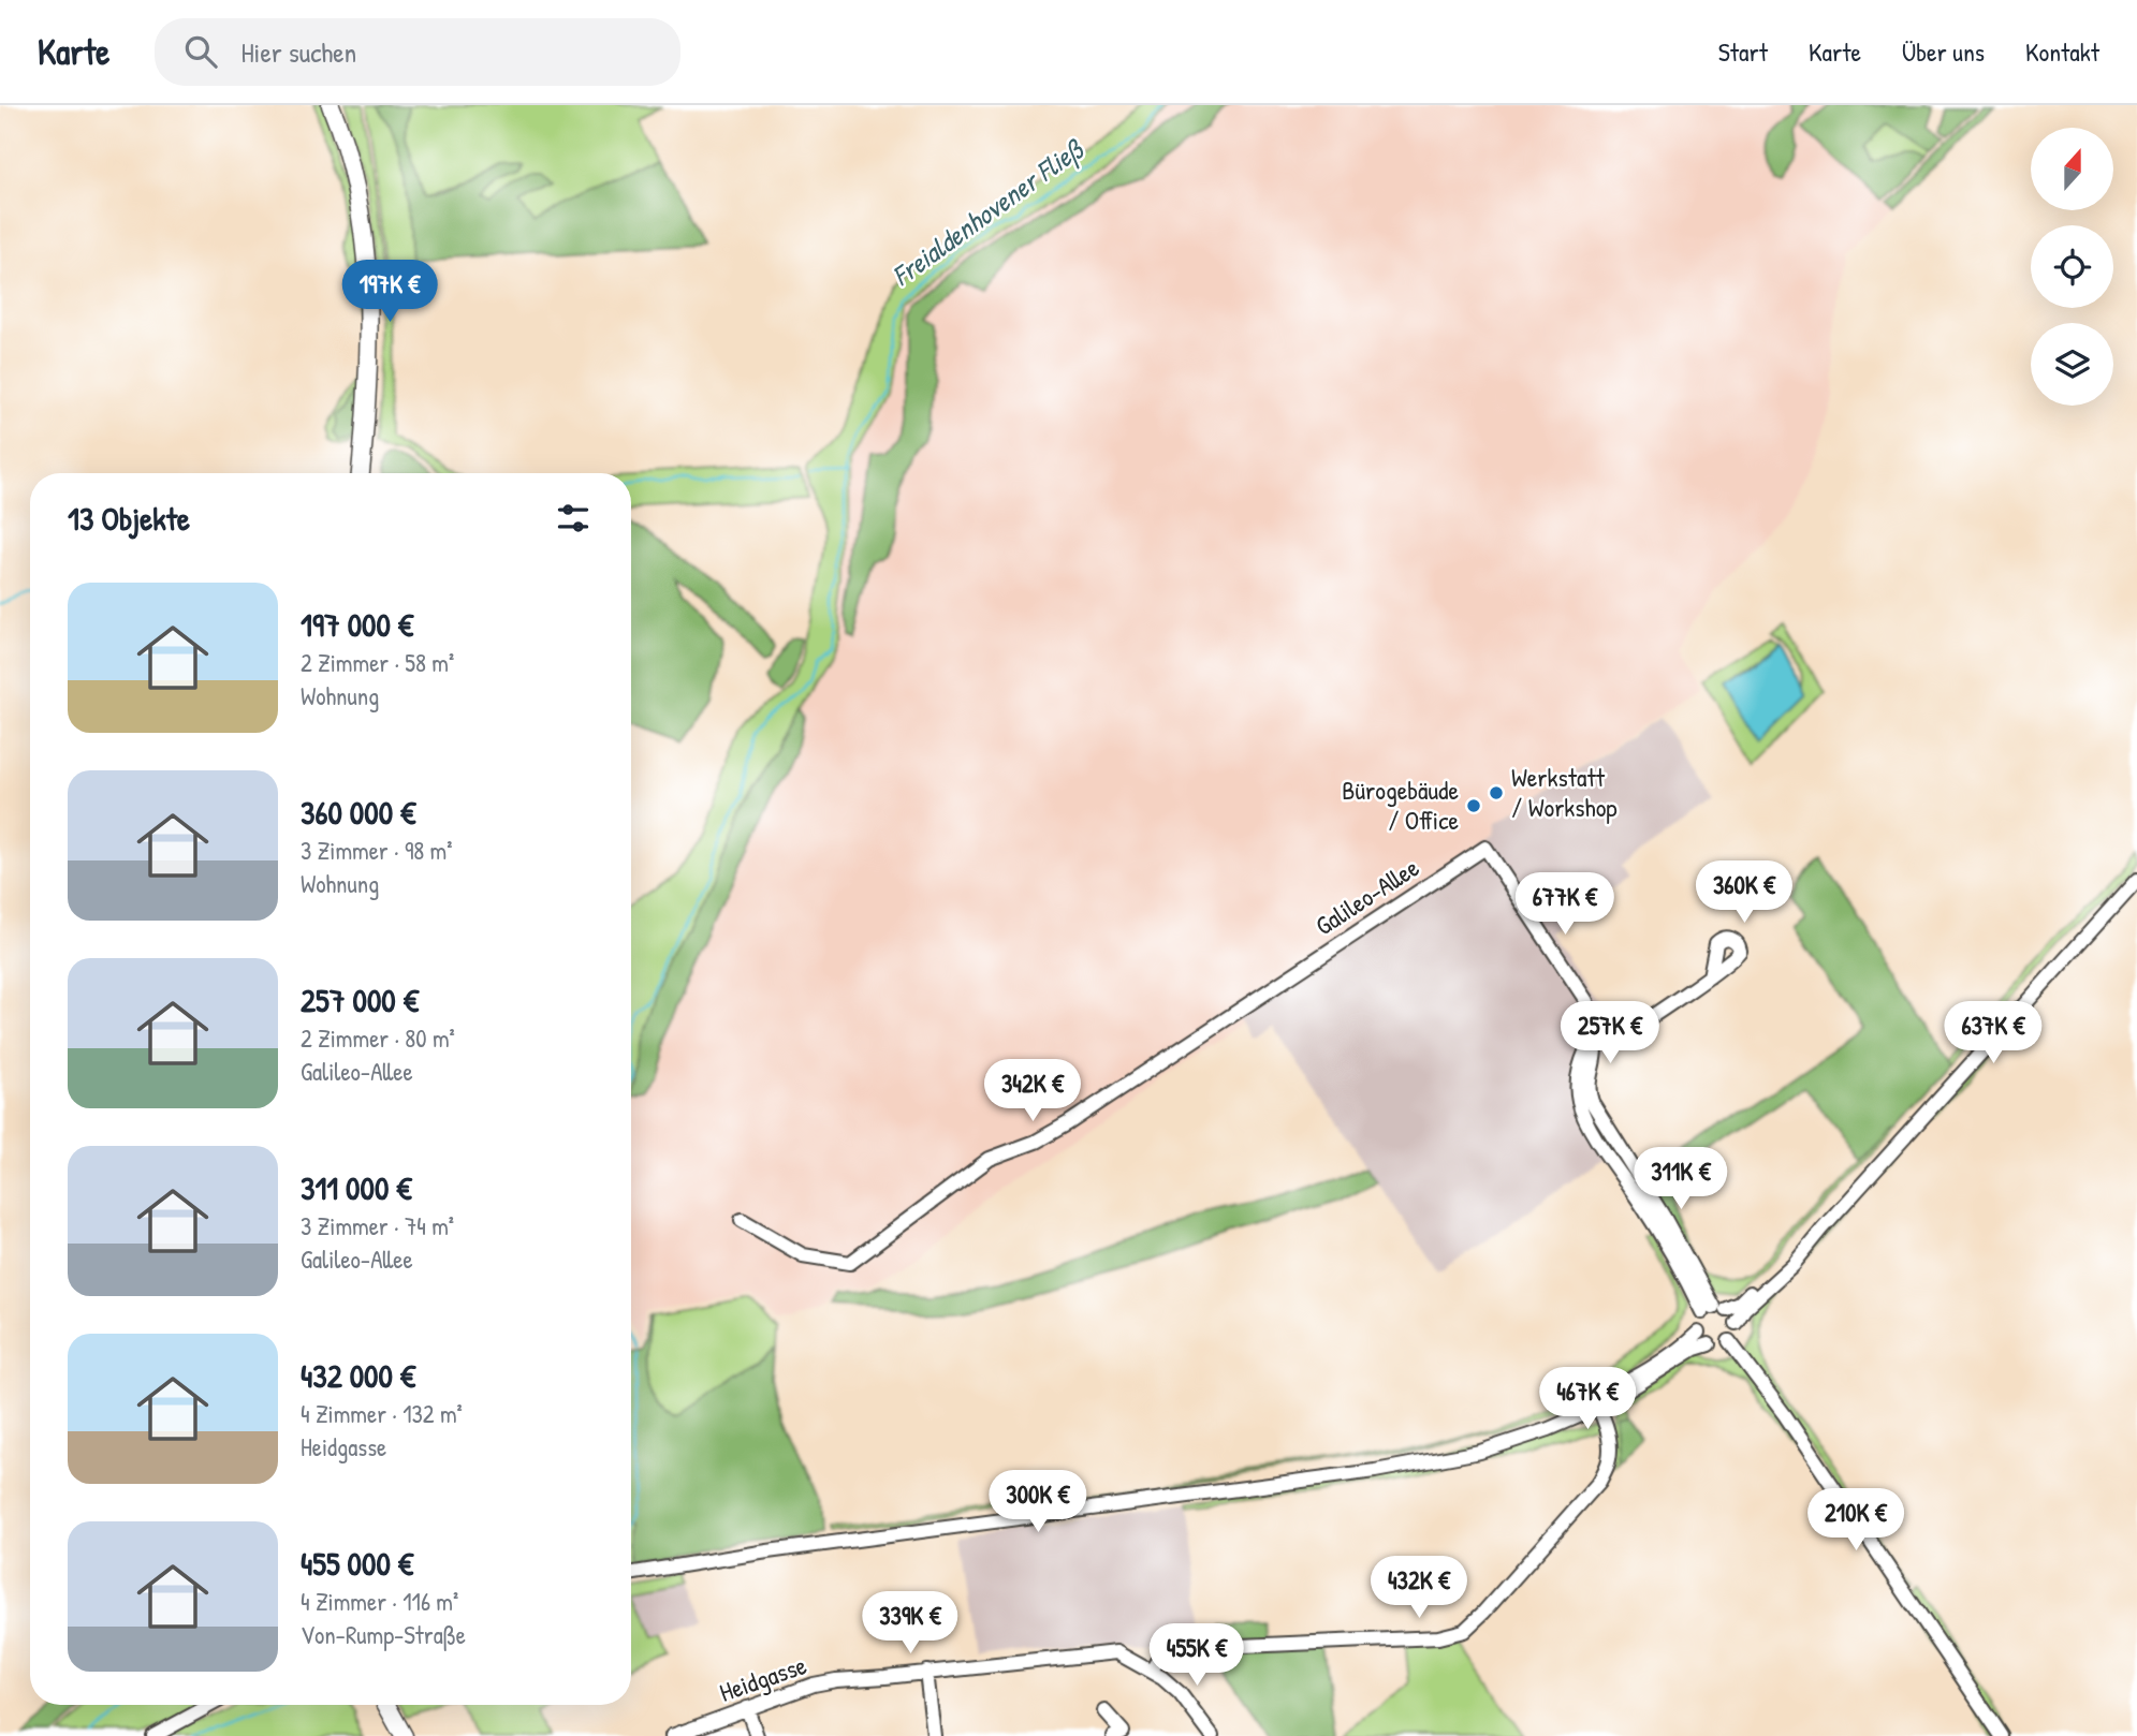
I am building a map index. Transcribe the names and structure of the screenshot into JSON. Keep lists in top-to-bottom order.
{
  "streets": {
    "street": ["Galileo-Allee", "Heidgasse"]
  },
  "water": ["Freialdenhovener Fließ"],
  "places": ["Werkstatt / Workshop", "Bürogebäude / Office"],
  "north": "top",
  "page": {
    "header": "Karte",
    "search": "Hier suchen",
    "nav": [
      "Start",
      "Karte",
      "Über uns",
      "Kontakt"
    ],
    "price": [
      "197K €",
      "360K €",
      "677K €",
      "257K €",
      "637K €",
      "342K €",
      "311K €",
      "467K €",
      "300K €",
      "210K €",
      "432K €",
      "339K €",
      "455K €"
    ],
    "heading": "13 Objekte",
    "list": [
      {
        "name": "197 000 €",
        "note": "2 Zimmer · 58 m² · Wohnung"
      },
      {
        "name": "360 000 €",
        "note": "3 Zimmer · 98 m² · Wohnung"
      },
      {
        "name": "257 000 €",
        "note": "2 Zimmer · 80 m² · Galileo-Allee"
      },
      {
        "name": "311 000 €",
        "note": "3 Zimmer · 74 m² · Galileo-Allee"
      },
      {
        "name": "432 000 €",
        "note": "4 Zimmer · 132 m² · Heidgasse"
      },
      {
        "name": "455 000 €",
        "note": "4 Zimmer · 116 m² · Von-Rump-Straße"
      }
    ]
  }
}
